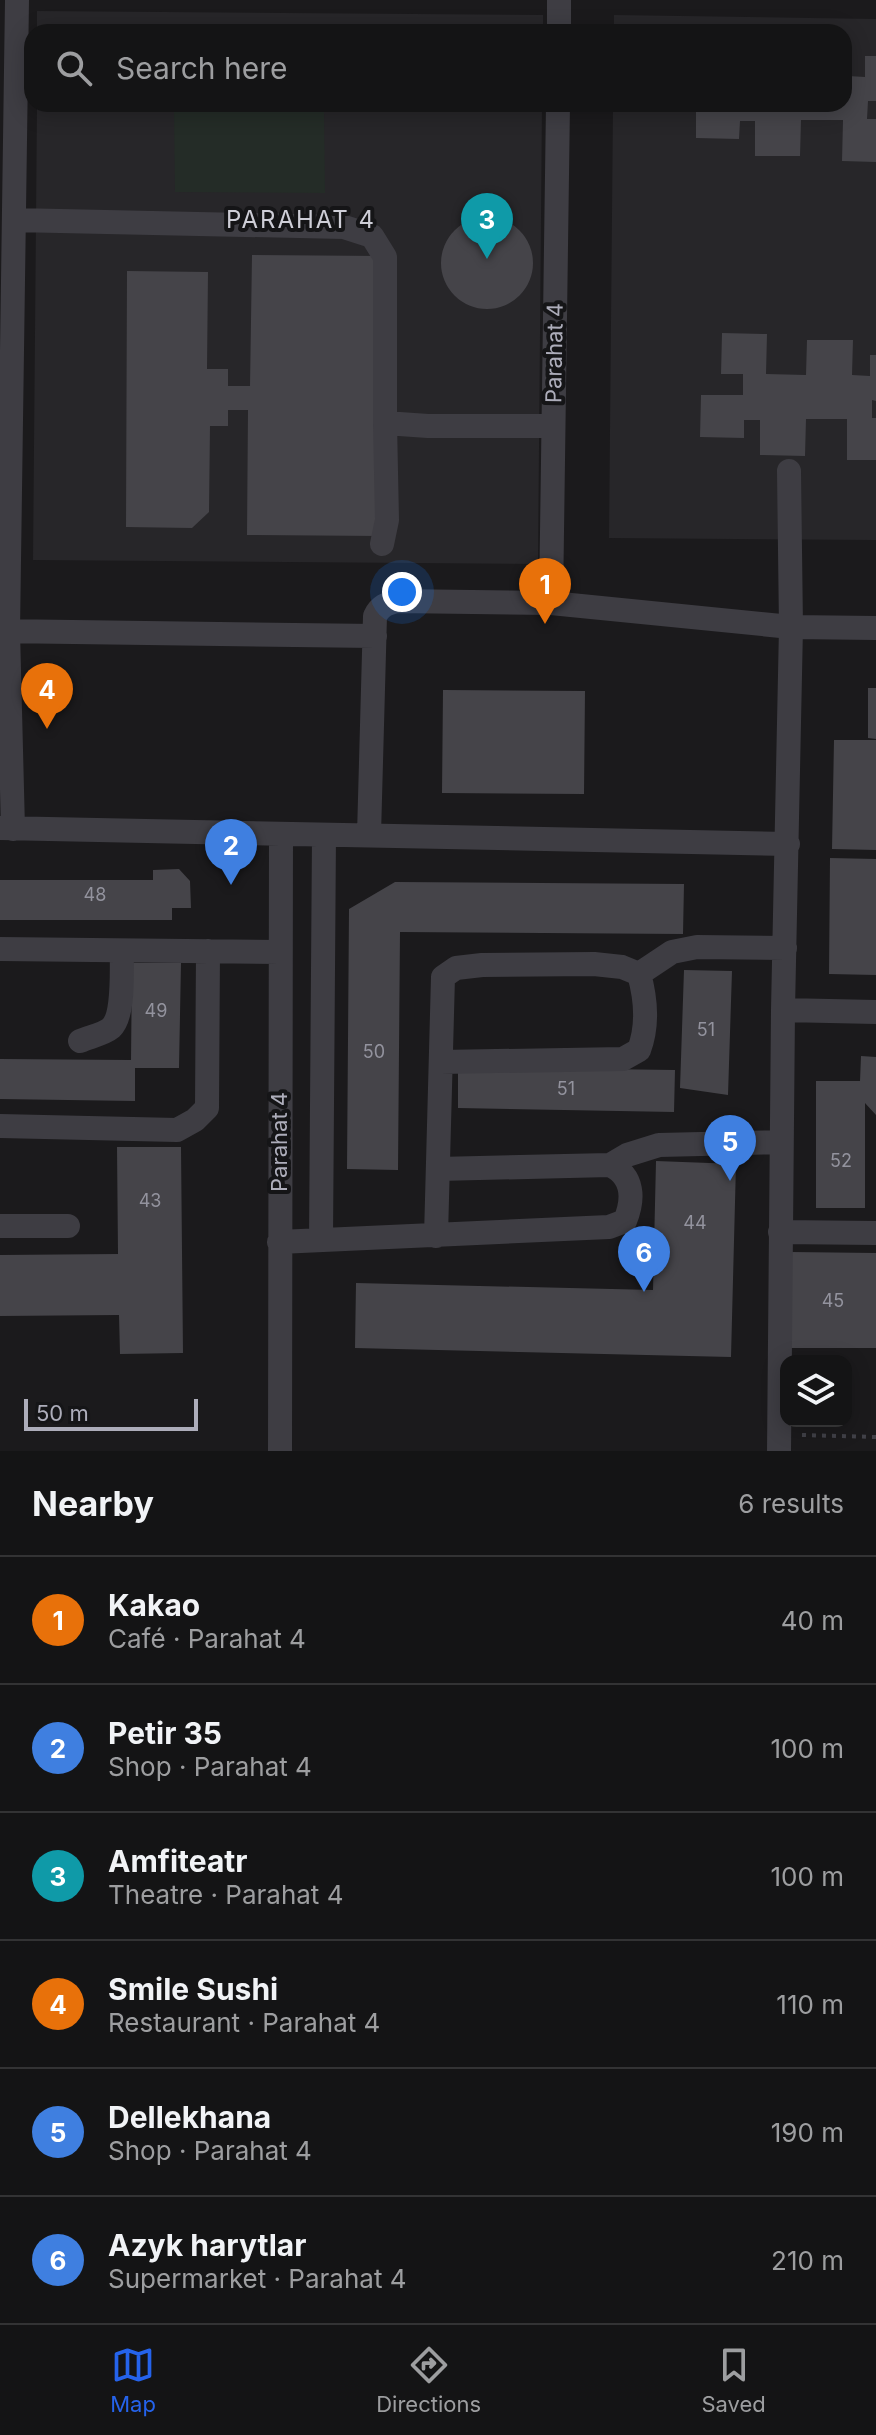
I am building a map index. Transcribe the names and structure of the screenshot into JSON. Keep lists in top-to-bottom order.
{
  "streets": {
    "street": ["Parahat 4"]
  },
  "districts": ["PARAHAT 4"],
  "house_numbers": [
    "48",
    "49",
    "51",
    "50",
    "51",
    "52",
    "43",
    "44",
    "45"
  ],
  "scale_bar": "50 m",
  "page": {
    "search": "Search here",
    "pins": [
      "3",
      "1",
      "4",
      "2",
      "5",
      "6"
    ],
    "scale": "50 m",
    "heading": ["Nearby", "6 results"],
    "list": [
      {
        "mark": "1",
        "name": "Kakao",
        "note": "Café · Parahat 4",
        "value": "40 m"
      },
      {
        "mark": "2",
        "name": "Petir 35",
        "note": "Shop · Parahat 4",
        "value": "100 m"
      },
      {
        "mark": "3",
        "name": "Amfiteatr",
        "note": "Theatre · Parahat 4",
        "value": "100 m"
      },
      {
        "mark": "4",
        "name": "Smile Sushi",
        "note": "Restaurant · Parahat 4",
        "value": "110 m"
      },
      {
        "mark": "5",
        "name": "Dellekhana",
        "note": "Shop · Parahat 4",
        "value": "190 m"
      },
      {
        "mark": "6",
        "name": "Azyk harytlar",
        "note": "Supermarket · Parahat 4",
        "value": "210 m"
      }
    ],
    "nav": ["Map", "Directions", "Saved"]
  }
}
